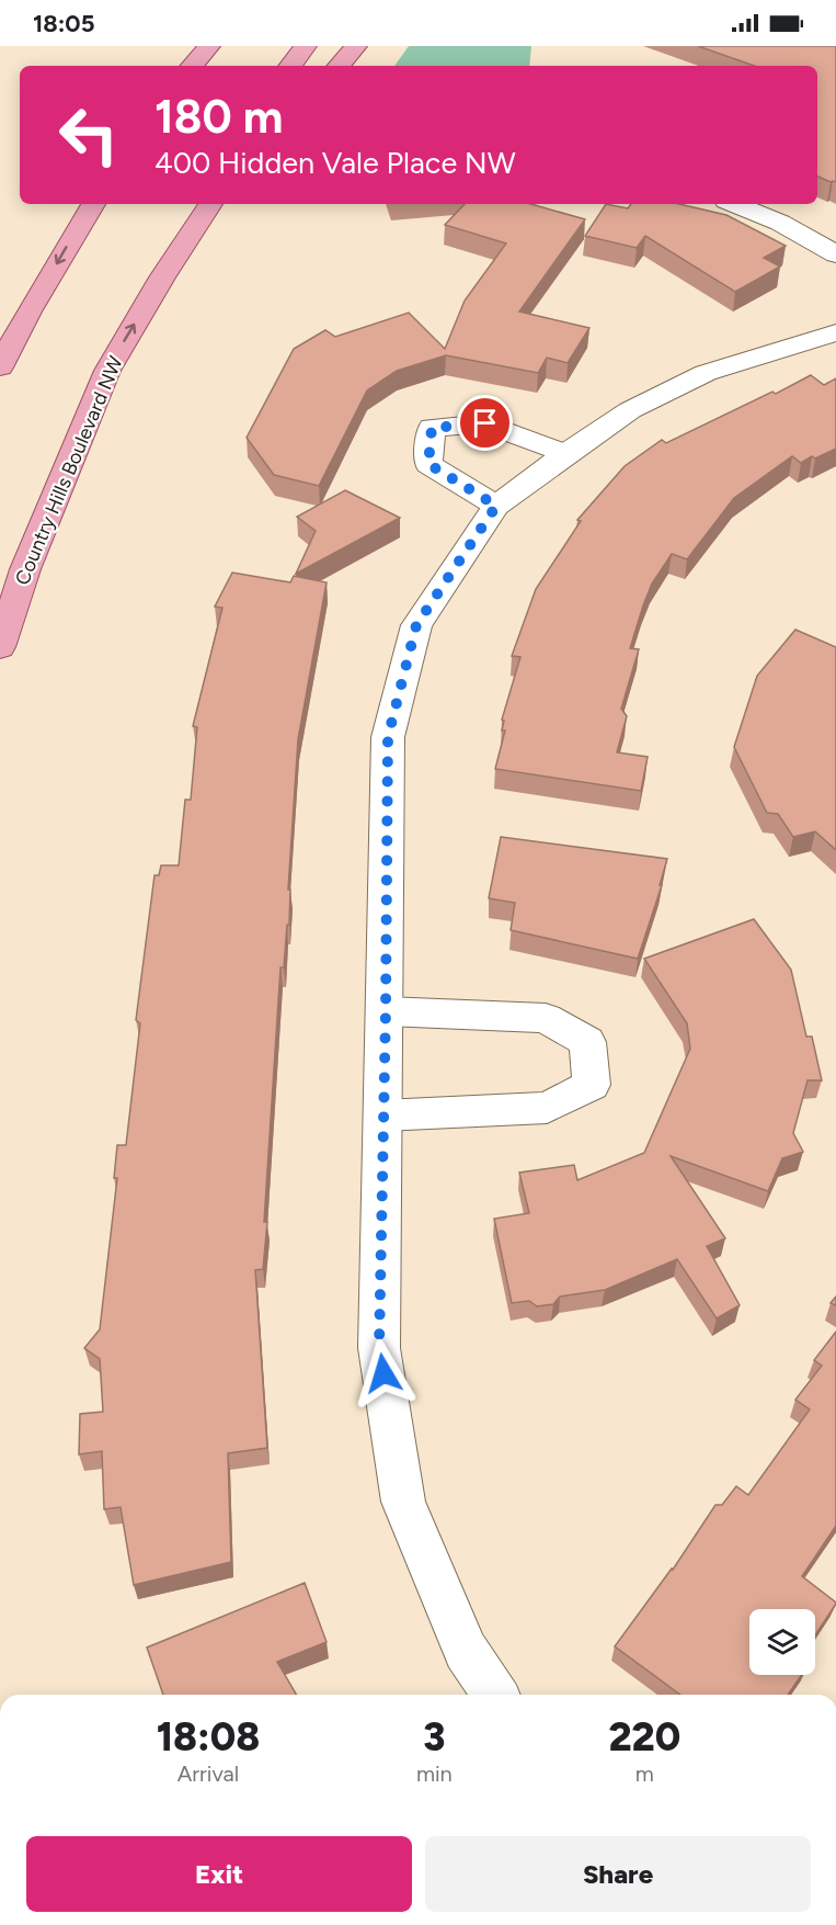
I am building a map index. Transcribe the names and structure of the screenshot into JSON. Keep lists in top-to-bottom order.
{
  "streets": {
    "main road": ["Country Hills Boulevard NW"]
  },
  "page": {
    "status": "18:05",
    "turn": ["180 m", "400 Hidden Vale Place NW"],
    "eta": [
      "18:08",
      "Arrival",
      "3",
      "min",
      "220",
      "m"
    ],
    "buttons": ["Exit", "Share"]
  }
}
